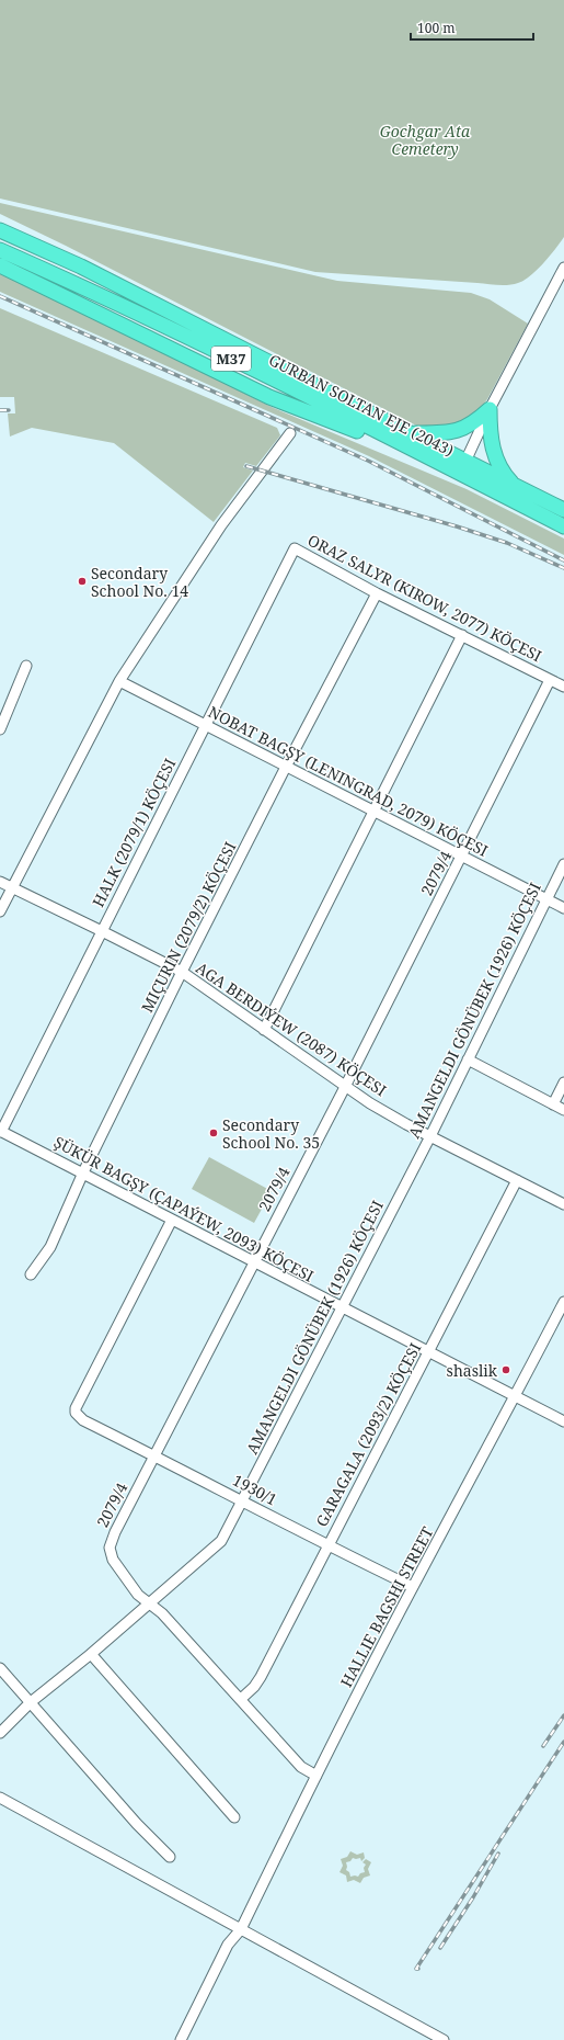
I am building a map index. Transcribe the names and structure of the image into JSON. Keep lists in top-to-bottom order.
{
  "streets": {
    "highway": ["M37", "GURBAN SOLTAN EJE (2043)"],
    "street": [
      "ORAZ SALYR (KIROW, 2077) KÖÇESI",
      "NOBAT BAGŞY (LENINGRAD, 2079) KÖÇESI",
      "HALK (2079/1) KÖÇESI",
      "2079/4",
      "MIÇURIN (2079/2) KÖÇESI",
      "AMANGELDI GÖNÜBEK (1926) KÖÇESI",
      "AGA BERDIÝEW (2087) KÖÇESI",
      "ŞÜKÜR BAGŞY (ÇAPAÝEW, 2093) KÖÇESI",
      "GARAGALA (2093/2) KÖÇESI",
      "1930/1",
      "HALLIE BAGSHI STREET"
    ]
  },
  "crossings": [
    ["ORAZ SALYR (KIROW, 2077) KÖÇESI", "HALK (2079/1) KÖÇESI"],
    ["ORAZ SALYR (KIROW, 2077) KÖÇESI", "2079/4"],
    ["ORAZ SALYR (KIROW, 2077) KÖÇESI", "MIÇURIN (2079/2) KÖÇESI"],
    ["NOBAT BAGŞY (LENINGRAD, 2079) KÖÇESI", "HALK (2079/1) KÖÇESI"],
    ["NOBAT BAGŞY (LENINGRAD, 2079) KÖÇESI", "2079/4"],
    ["NOBAT BAGŞY (LENINGRAD, 2079) KÖÇESI", "MIÇURIN (2079/2) KÖÇESI"],
    ["NOBAT BAGŞY (LENINGRAD, 2079) KÖÇESI", "AMANGELDI GÖNÜBEK (1926) KÖÇESI"],
    ["HALK (2079/1) KÖÇESI", "AGA BERDIÝEW (2087) KÖÇESI"],
    ["HALK (2079/1) KÖÇESI", "ŞÜKÜR BAGŞY (ÇAPAÝEW, 2093) KÖÇESI"],
    ["2079/4", "AMANGELDI GÖNÜBEK (1926) KÖÇESI"],
    ["2079/4", "AGA BERDIÝEW (2087) KÖÇESI"],
    ["2079/4", "ŞÜKÜR BAGŞY (ÇAPAÝEW, 2093) KÖÇESI"],
    ["2079/4", "1930/1"],
    ["MIÇURIN (2079/2) KÖÇESI", "AGA BERDIÝEW (2087) KÖÇESI"],
    ["MIÇURIN (2079/2) KÖÇESI", "ŞÜKÜR BAGŞY (ÇAPAÝEW, 2093) KÖÇESI"],
    ["AMANGELDI GÖNÜBEK (1926) KÖÇESI", "AGA BERDIÝEW (2087) KÖÇESI"],
    ["AMANGELDI GÖNÜBEK (1926) KÖÇESI", "ŞÜKÜR BAGŞY (ÇAPAÝEW, 2093) KÖÇESI"],
    ["AMANGELDI GÖNÜBEK (1926) KÖÇESI", "1930/1"],
    ["AGA BERDIÝEW (2087) KÖÇESI", "GARAGALA (2093/2) KÖÇESI"],
    ["ŞÜKÜR BAGŞY (ÇAPAÝEW, 2093) KÖÇESI", "GARAGALA (2093/2) KÖÇESI"],
    ["ŞÜKÜR BAGŞY (ÇAPAÝEW, 2093) KÖÇESI", "1930/1"],
    ["ŞÜKÜR BAGŞY (ÇAPAÝEW, 2093) KÖÇESI", "HALLIE BAGSHI STREET"],
    ["GARAGALA (2093/2) KÖÇESI", "1930/1"],
    ["1930/1", "HALLIE BAGSHI STREET"]
  ],
  "parks": ["Gochgar Ata Cemetery"],
  "places": ["Secondary School No. 14", "Secondary School No. 35", "shaslik"],
  "scale_bar": "100 m"
}
